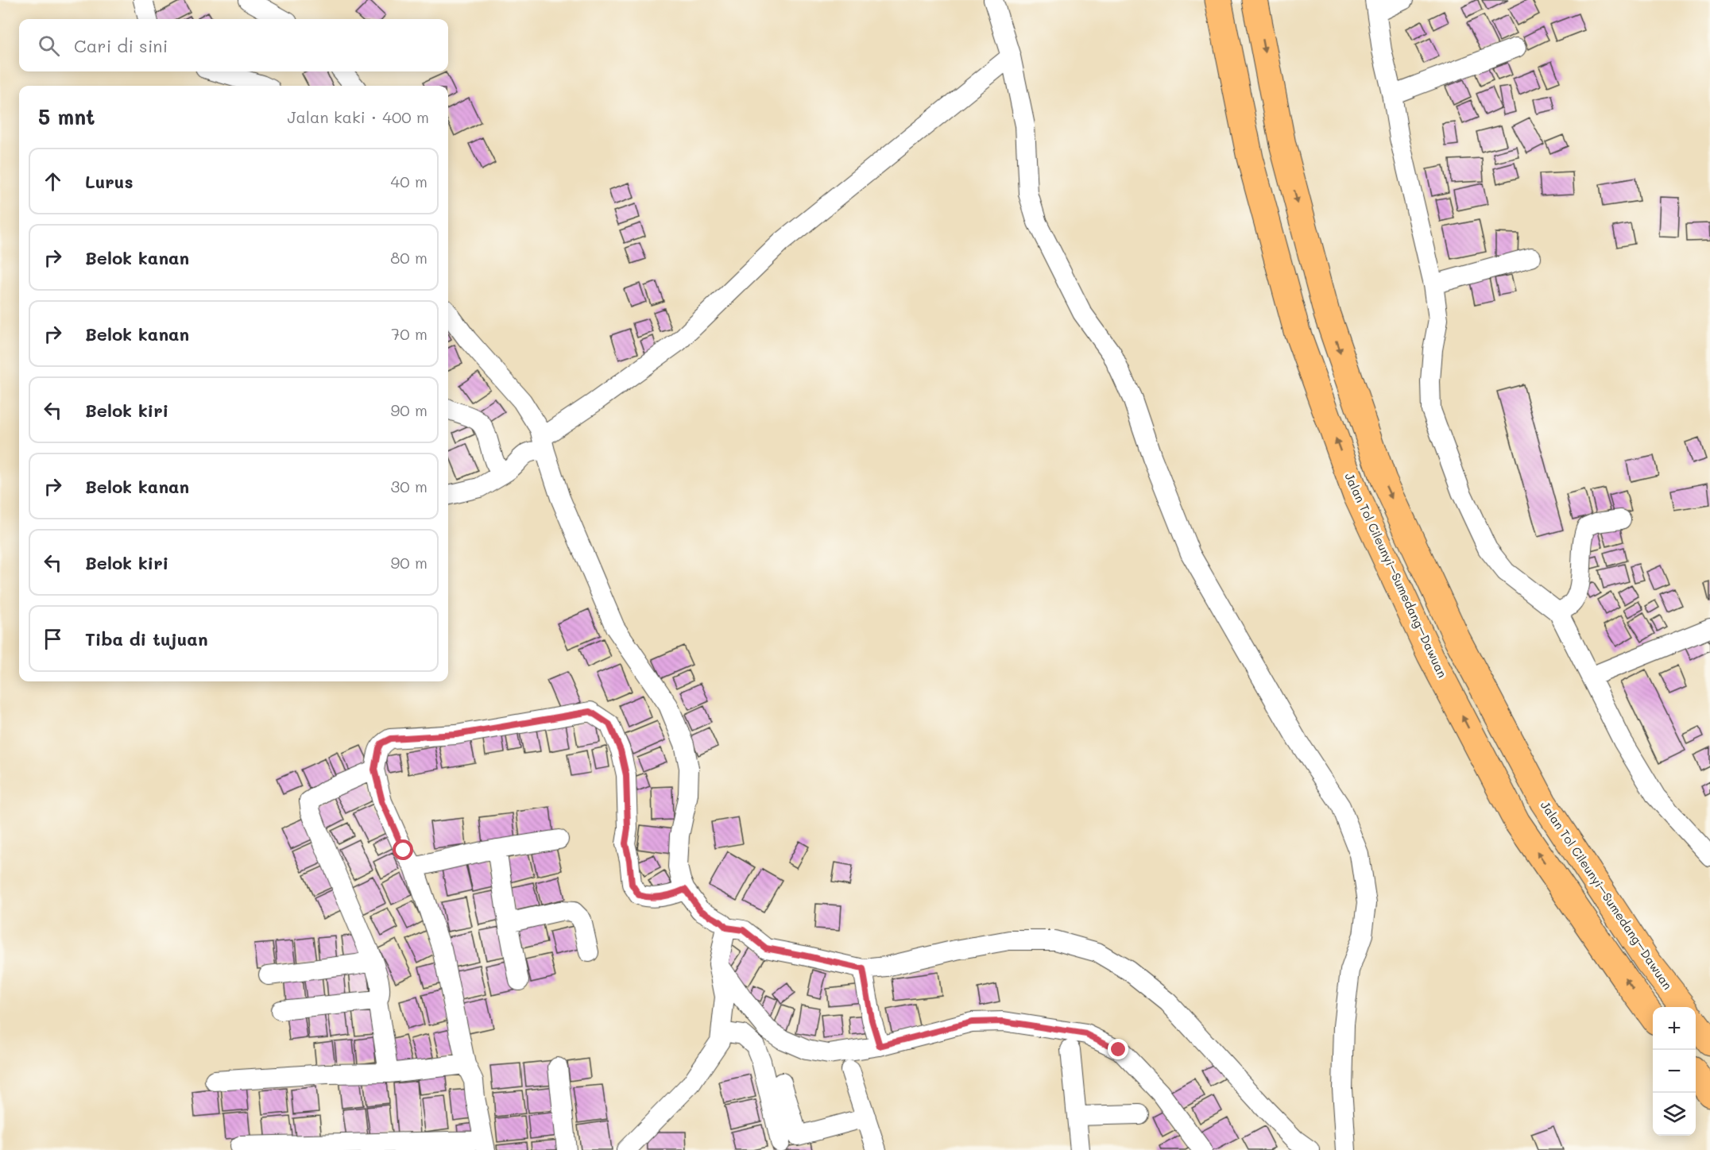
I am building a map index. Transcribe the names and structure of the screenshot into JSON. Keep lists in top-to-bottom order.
{
  "streets": {
    "highway": ["Jalan Tol Cileunyi–Sumedang–Dawuan"]
  },
  "page": {
    "search": "Cari di sini",
    "heading": ["5 mnt", "Jalan kaki · 400 m"],
    "list": [
      ["Lurus", "40 m"],
      ["Belok kanan", "80 m"],
      ["Belok kanan", "70 m"],
      ["Belok kiri", "90 m"],
      ["Belok kanan", "30 m"],
      ["Belok kiri", "90 m"],
      "Tiba di tujuan"
    ],
    "map_buttons": ["+", "−"]
  }
}
